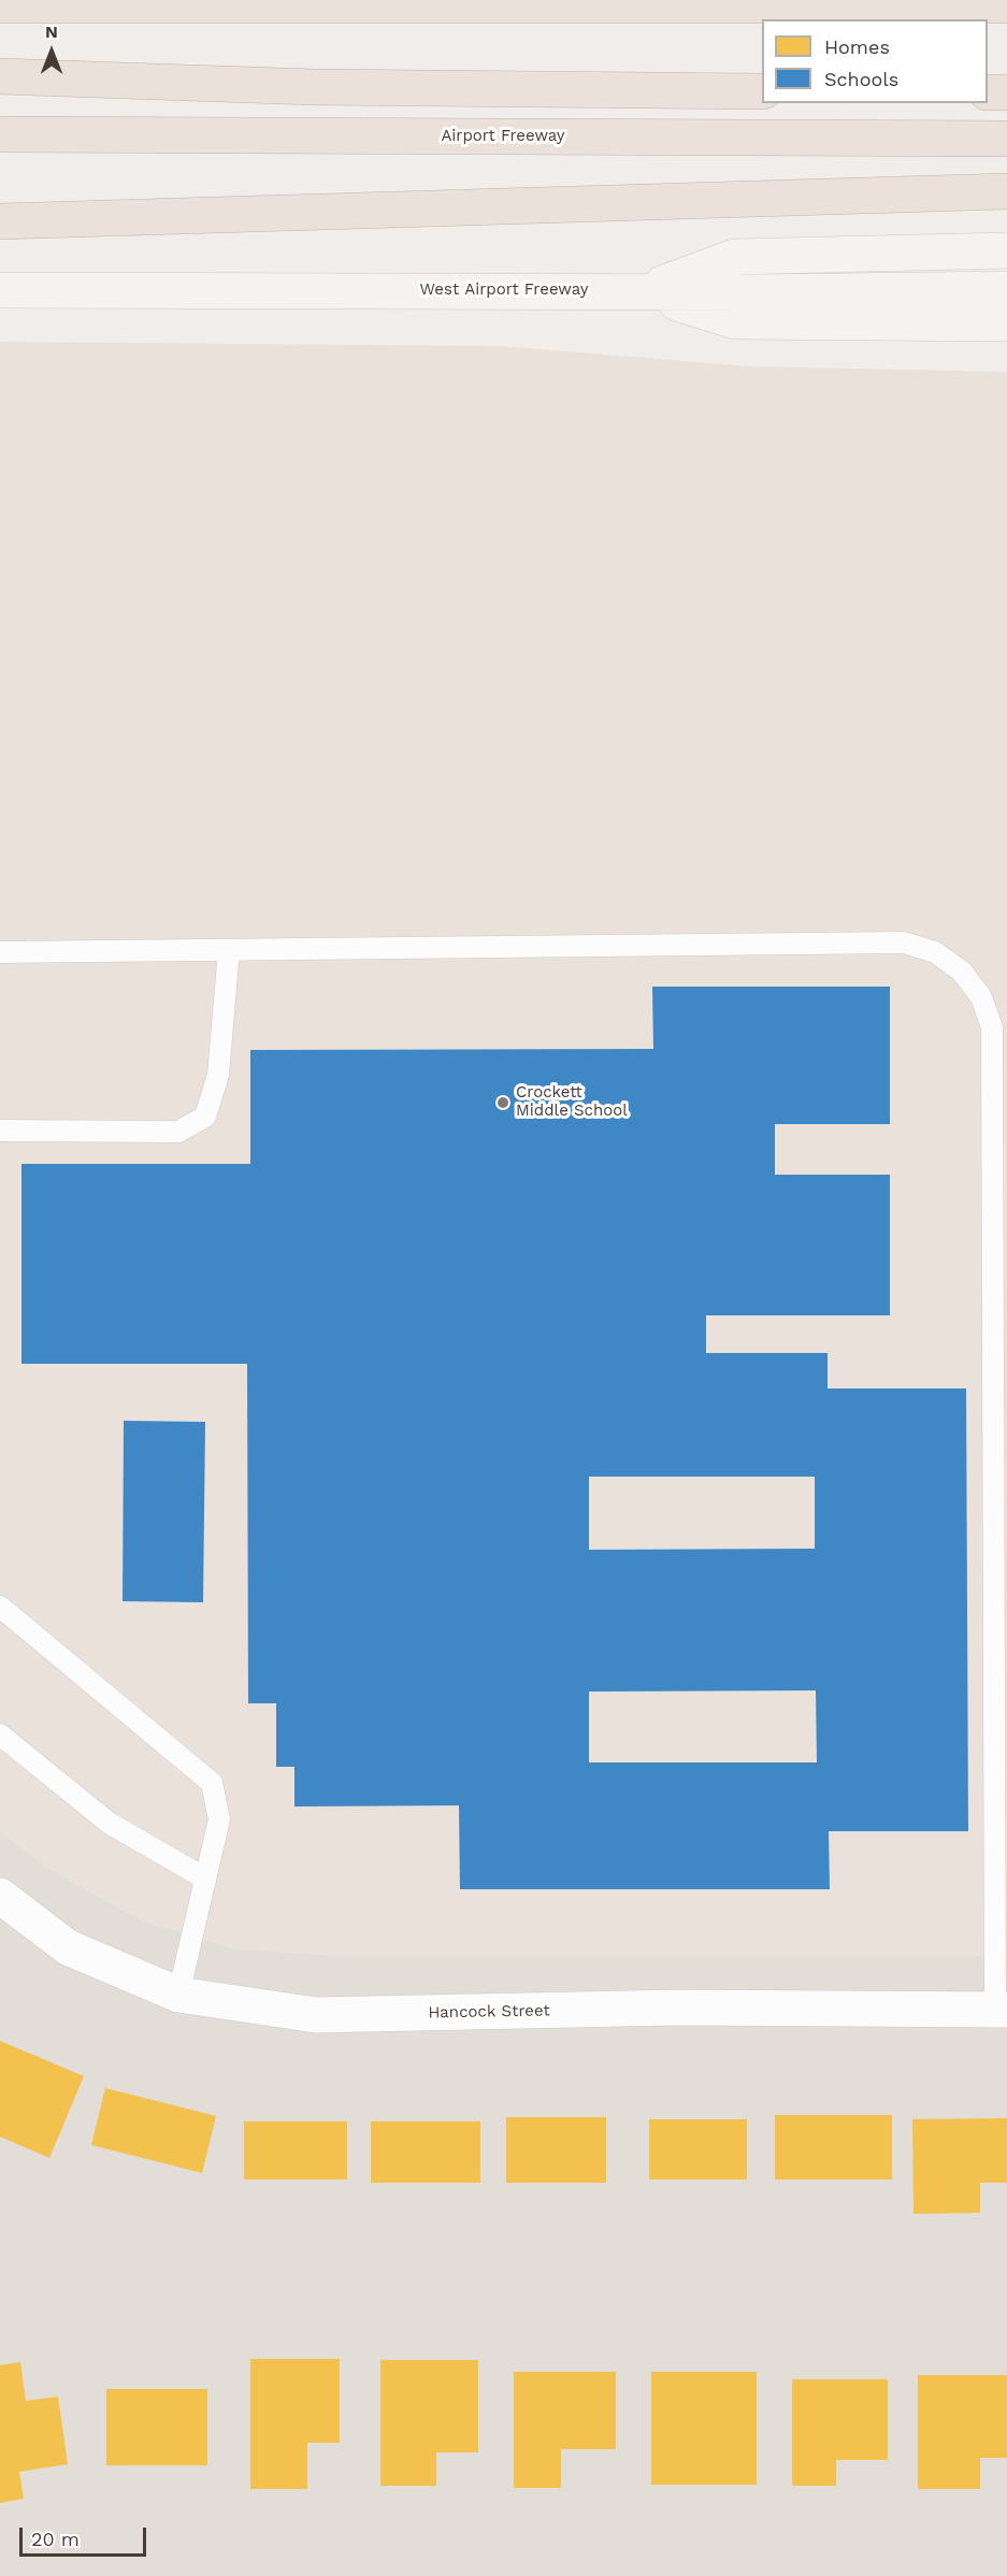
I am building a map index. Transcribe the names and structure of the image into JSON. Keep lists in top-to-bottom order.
{
  "streets": {
    "highway": ["Airport Freeway"],
    "main road": ["West Airport Freeway"],
    "street": ["Hancock Street"]
  },
  "places": ["Crockett Middle School"],
  "legend": ["Homes", "Schools"],
  "scale_bar": "20 m",
  "north": "top"
}
